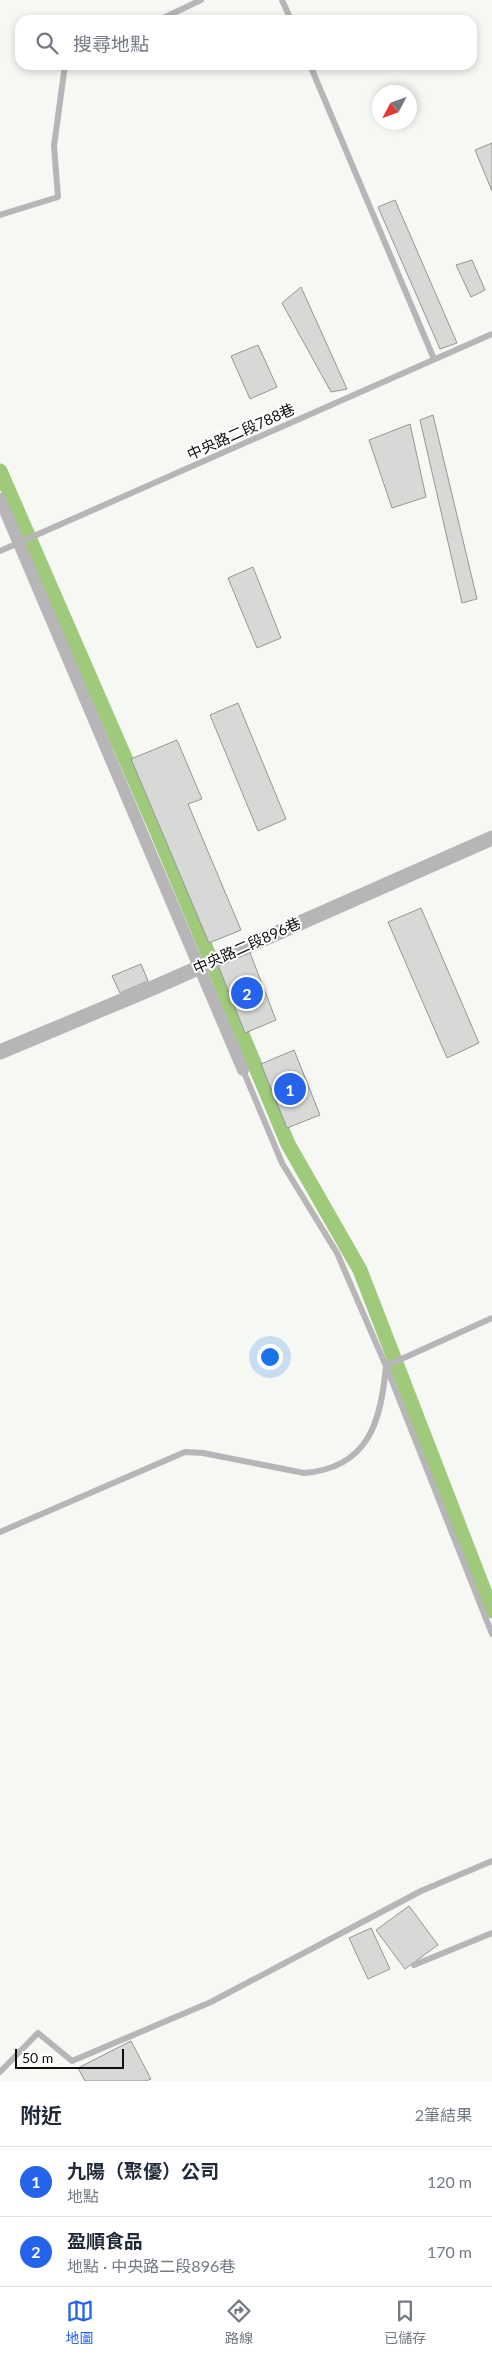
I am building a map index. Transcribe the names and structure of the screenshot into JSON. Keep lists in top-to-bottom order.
{
  "streets": {
    "street": ["中央路二段896巷"],
    "lane": ["中央路二段788巷"]
  },
  "scale_bar": "50 m",
  "north": "bottom left",
  "page": {
    "search": "搜尋地點",
    "pins": ["2", "1"],
    "scale": "50 m",
    "heading": ["附近", "2筆結果"],
    "list": [
      {
        "mark": "1",
        "name": "九陽（聚優）公司",
        "note": "地點",
        "value": "120 m"
      },
      {
        "mark": "2",
        "name": "盈順食品",
        "note": "地點 · 中央路二段896巷",
        "value": "170 m"
      }
    ],
    "nav": ["地圖", "路線", "已儲存"]
  }
}
